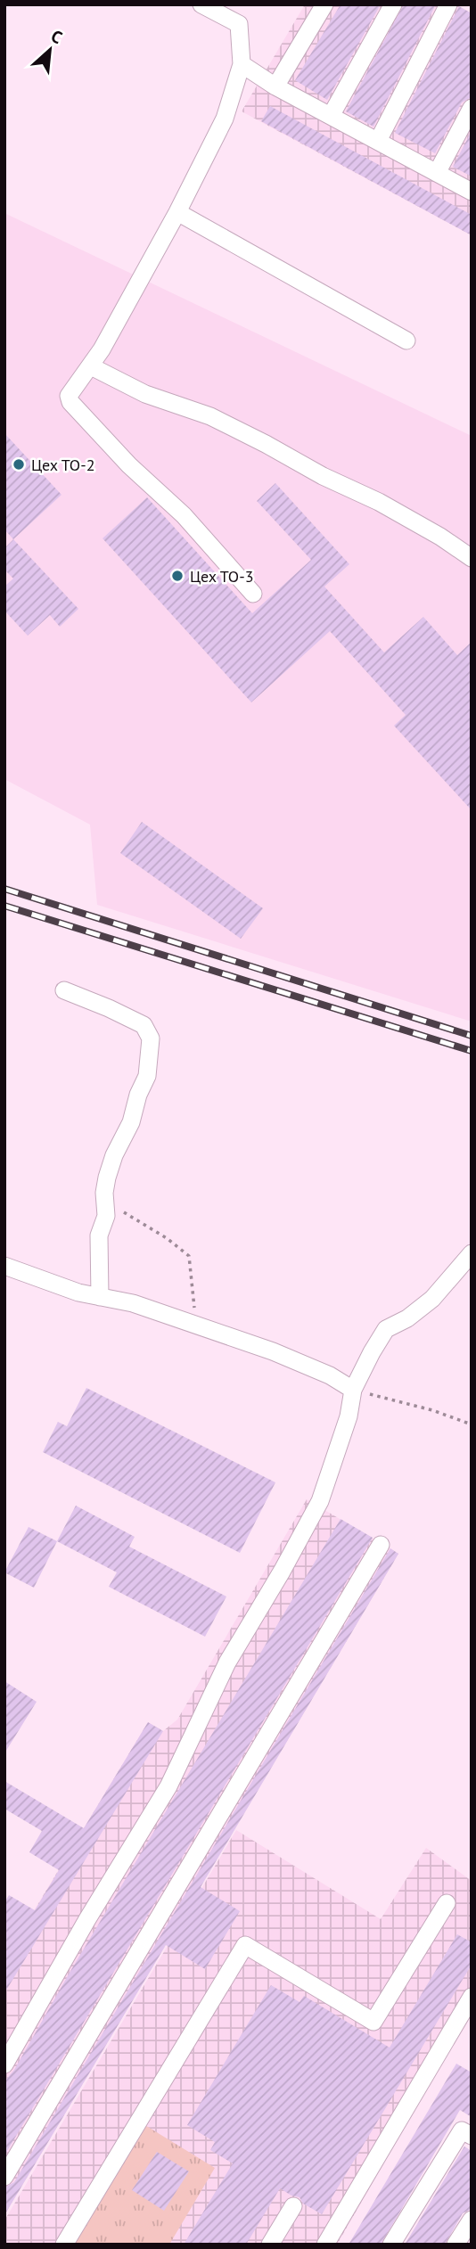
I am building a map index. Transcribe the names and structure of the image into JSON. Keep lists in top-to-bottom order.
{
  "places": ["Цех ТО-2", "Цех ТО-3"],
  "north": "top right"
}
